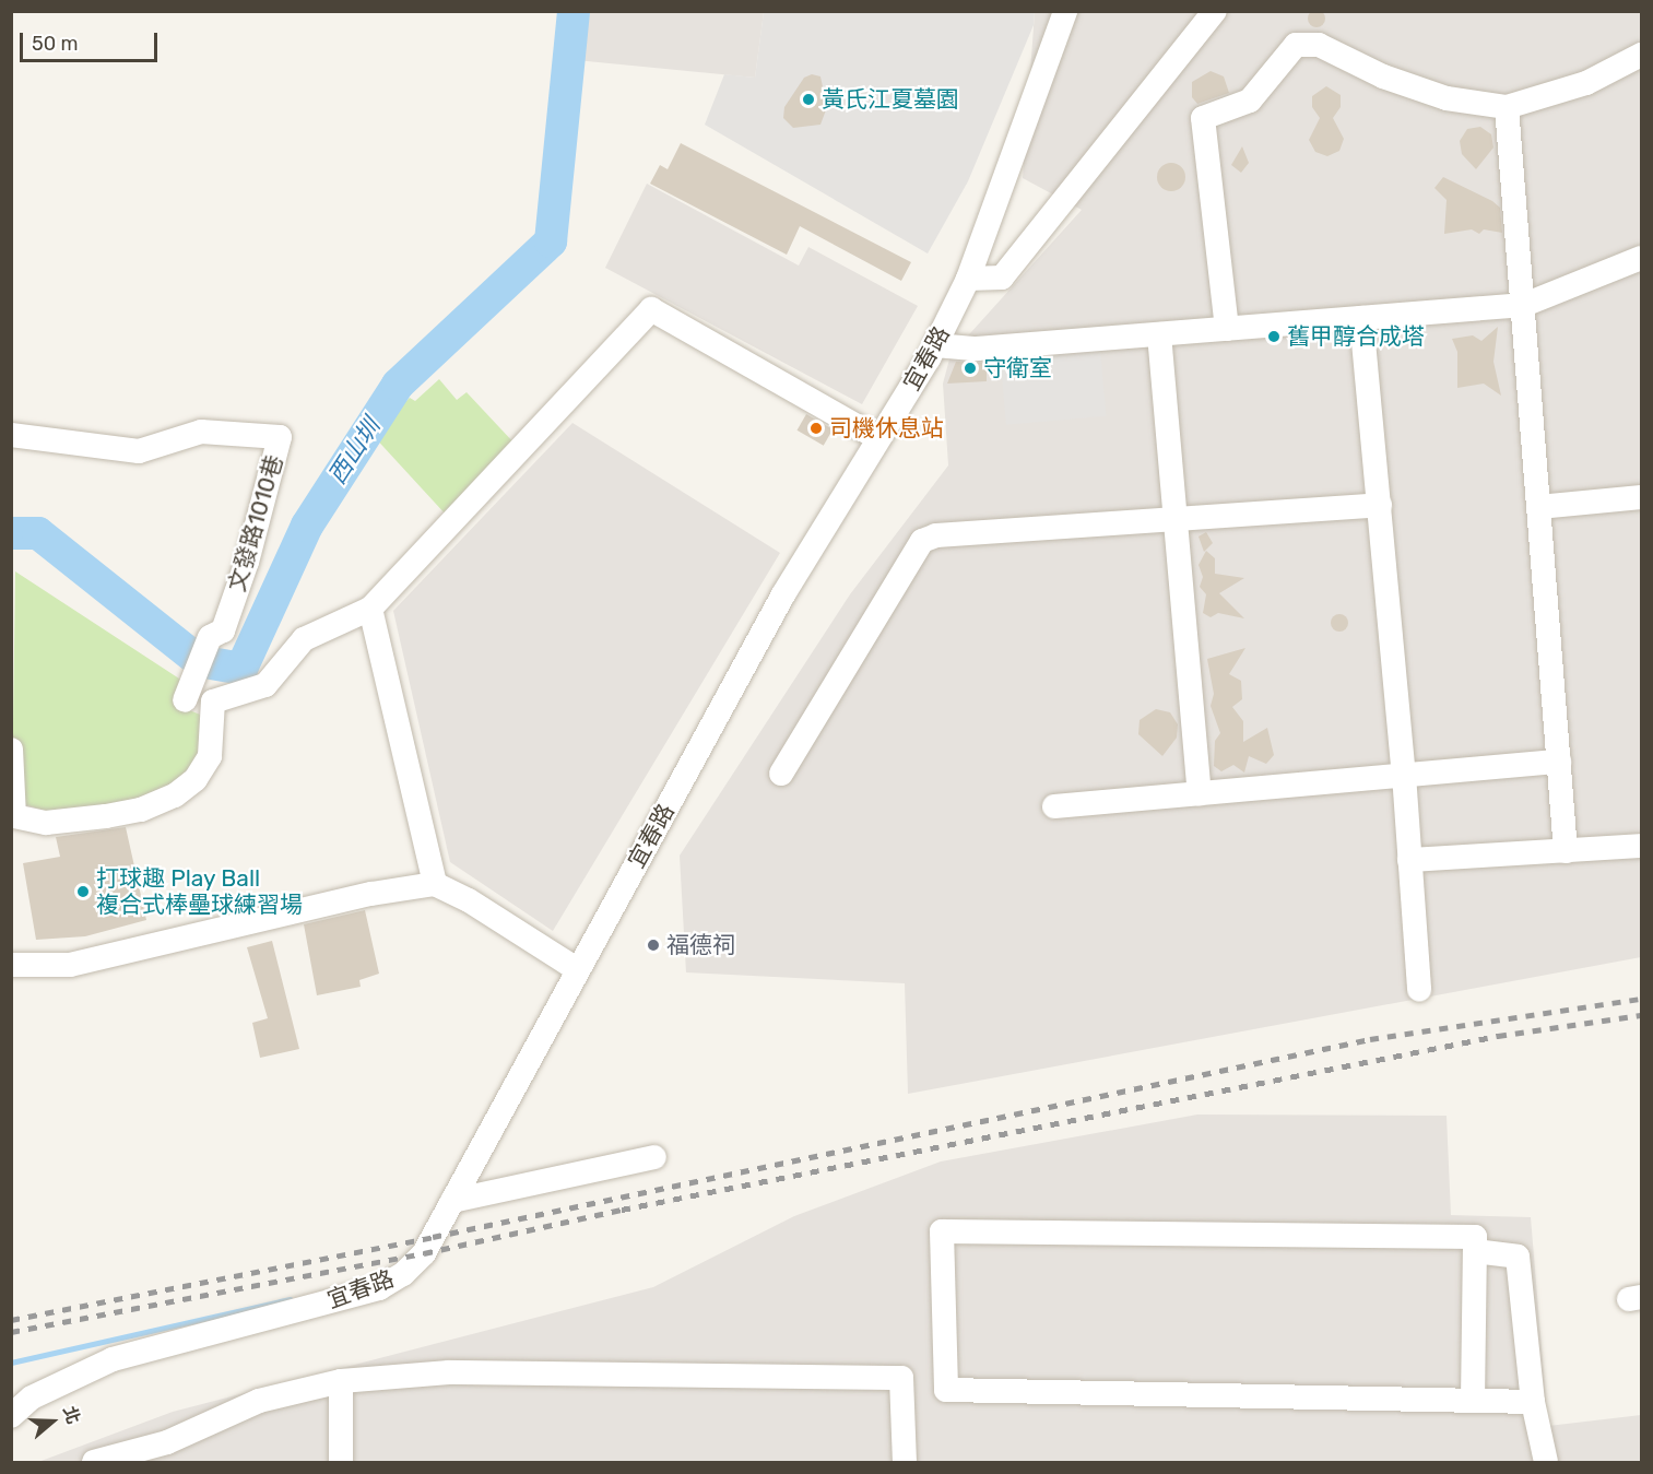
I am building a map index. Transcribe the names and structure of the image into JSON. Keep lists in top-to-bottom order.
{
  "streets": {
    "street": ["宜春路", "文發路1010巷"]
  },
  "water": ["西山圳"],
  "places": [
    "黃氏江夏墓園",
    "舊甲醇合成塔",
    "守衛室",
    "司機休息站",
    "打球趣 Play Ball 複合式棒壘球練習場",
    "福德祠"
  ],
  "scale_bar": "50 m",
  "north": "right"
}
